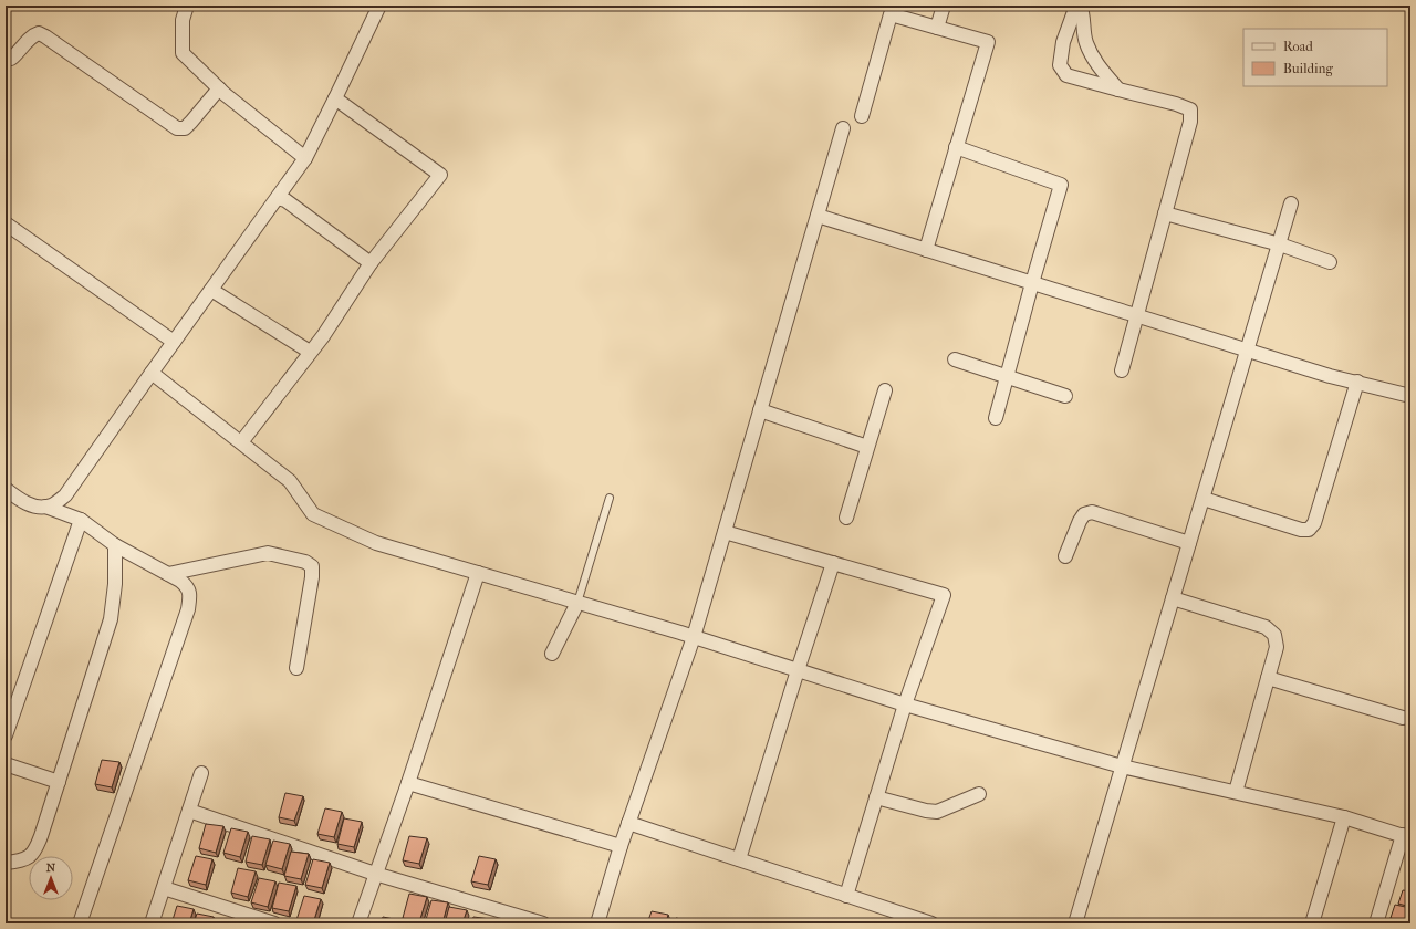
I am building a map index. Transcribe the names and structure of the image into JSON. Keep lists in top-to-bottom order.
{
  "legend": ["Road", "Building"],
  "north": "top"
}
